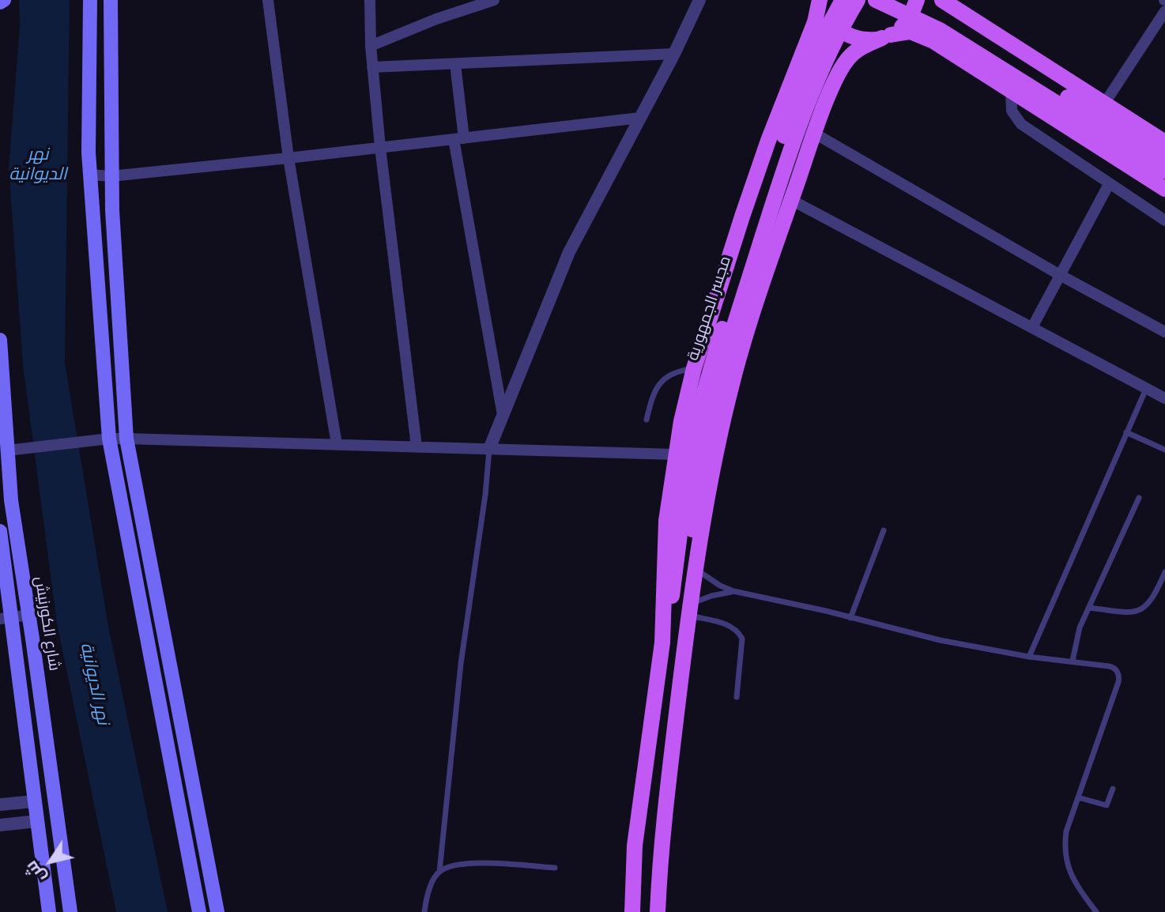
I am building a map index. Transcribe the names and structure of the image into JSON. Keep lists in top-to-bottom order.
{
  "streets": {
    "main road": ["مجسر الجمهورية", "شارع الكورنيش"]
  },
  "water": ["نهر الديوانية"],
  "north": "bottom left"
}
